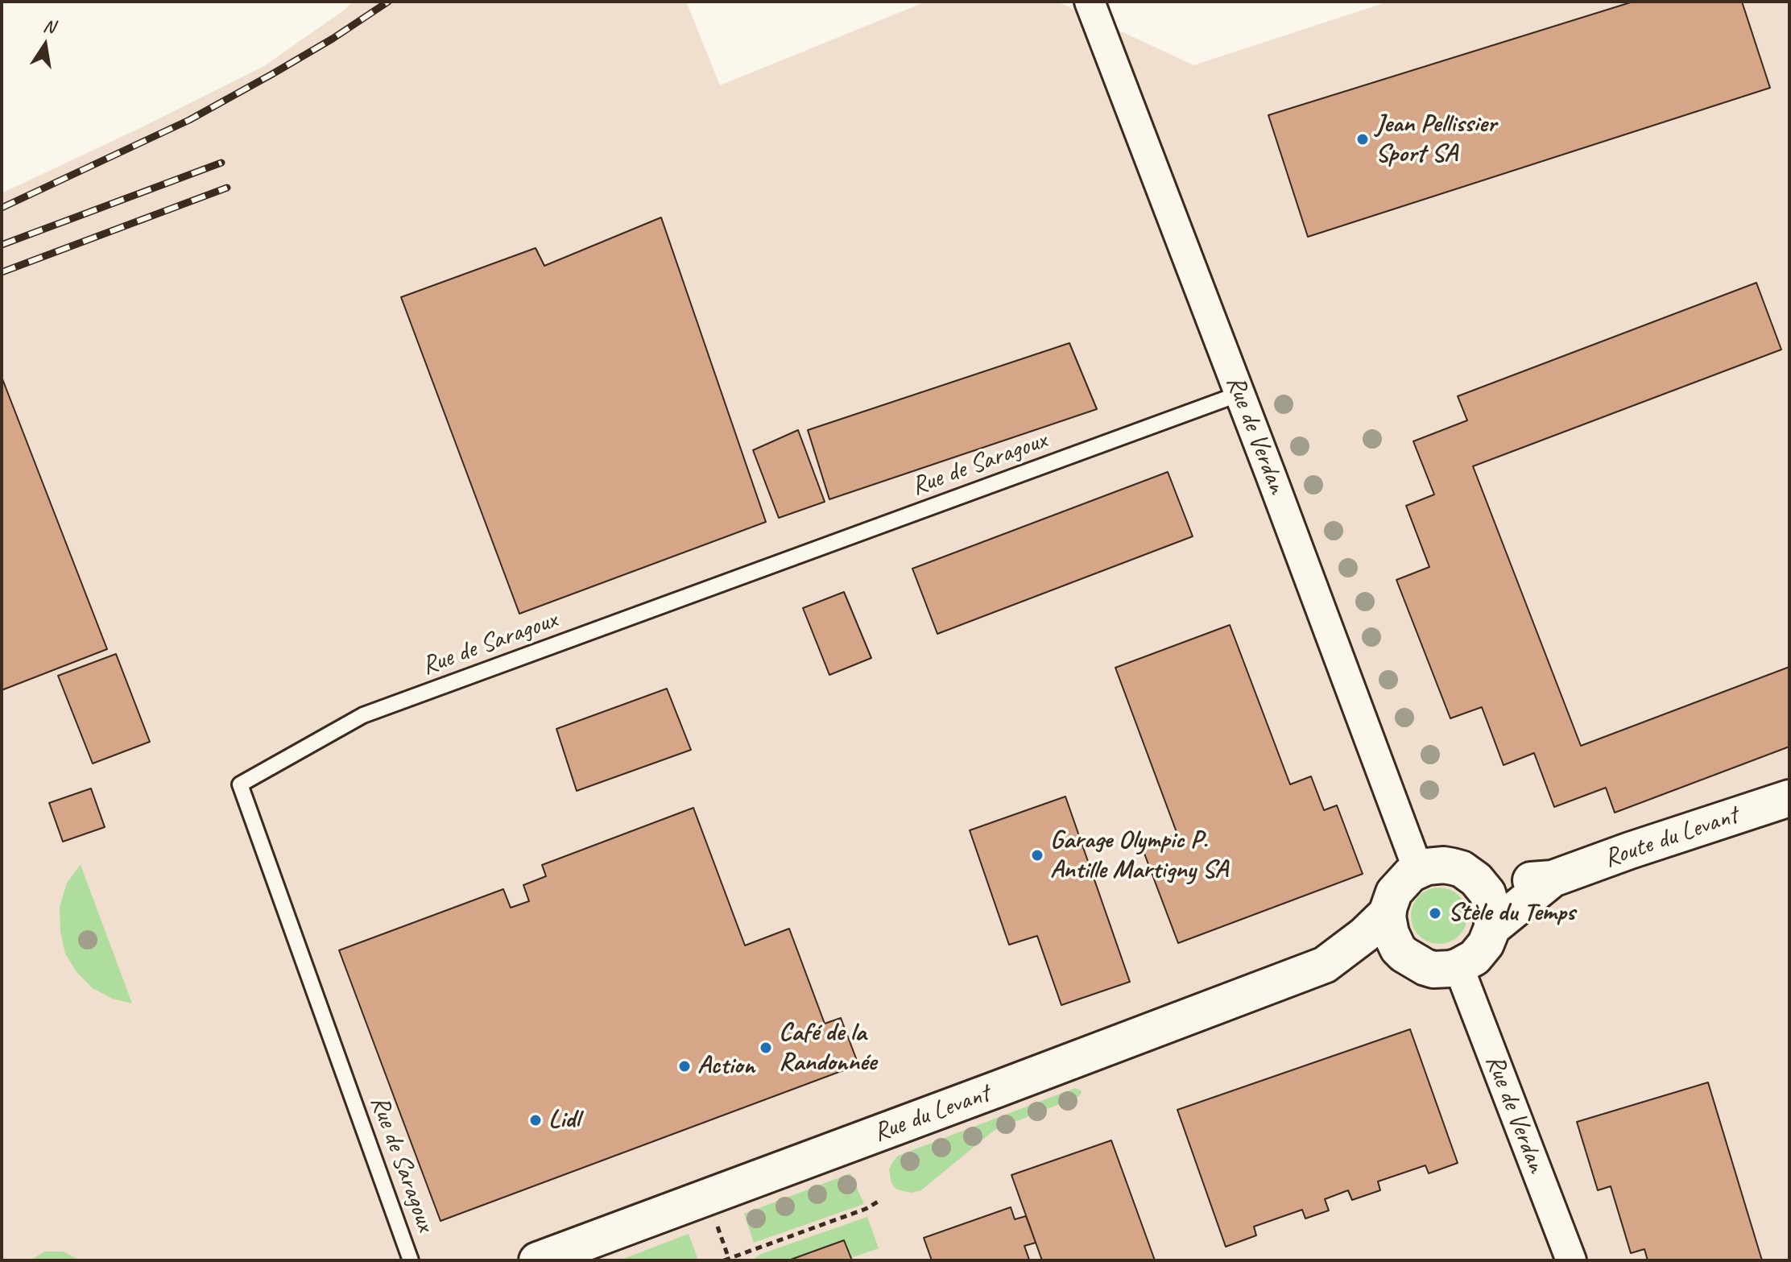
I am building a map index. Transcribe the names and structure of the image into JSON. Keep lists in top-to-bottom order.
{
  "streets": {
    "street": ["Rue de Verdan", "Route du Levant", "Rue du Levant"],
    "lane": ["Rue de Saragoux"]
  },
  "crossings": [
    ["Rue de Verdan", "Rue de Saragoux"],
    ["Rue de Verdan", "Route du Levant"],
    ["Rue de Verdan", "Rue du Levant"],
    ["Route du Levant", "Rue du Levant"]
  ],
  "places": [
    "Jean Pellissier Sport SA",
    "Garage Olympic P. Antille Martigny SA",
    "Stèle du Temps",
    "Café de la Randonnée",
    "Action",
    "Lidl"
  ],
  "north": "top"
}
